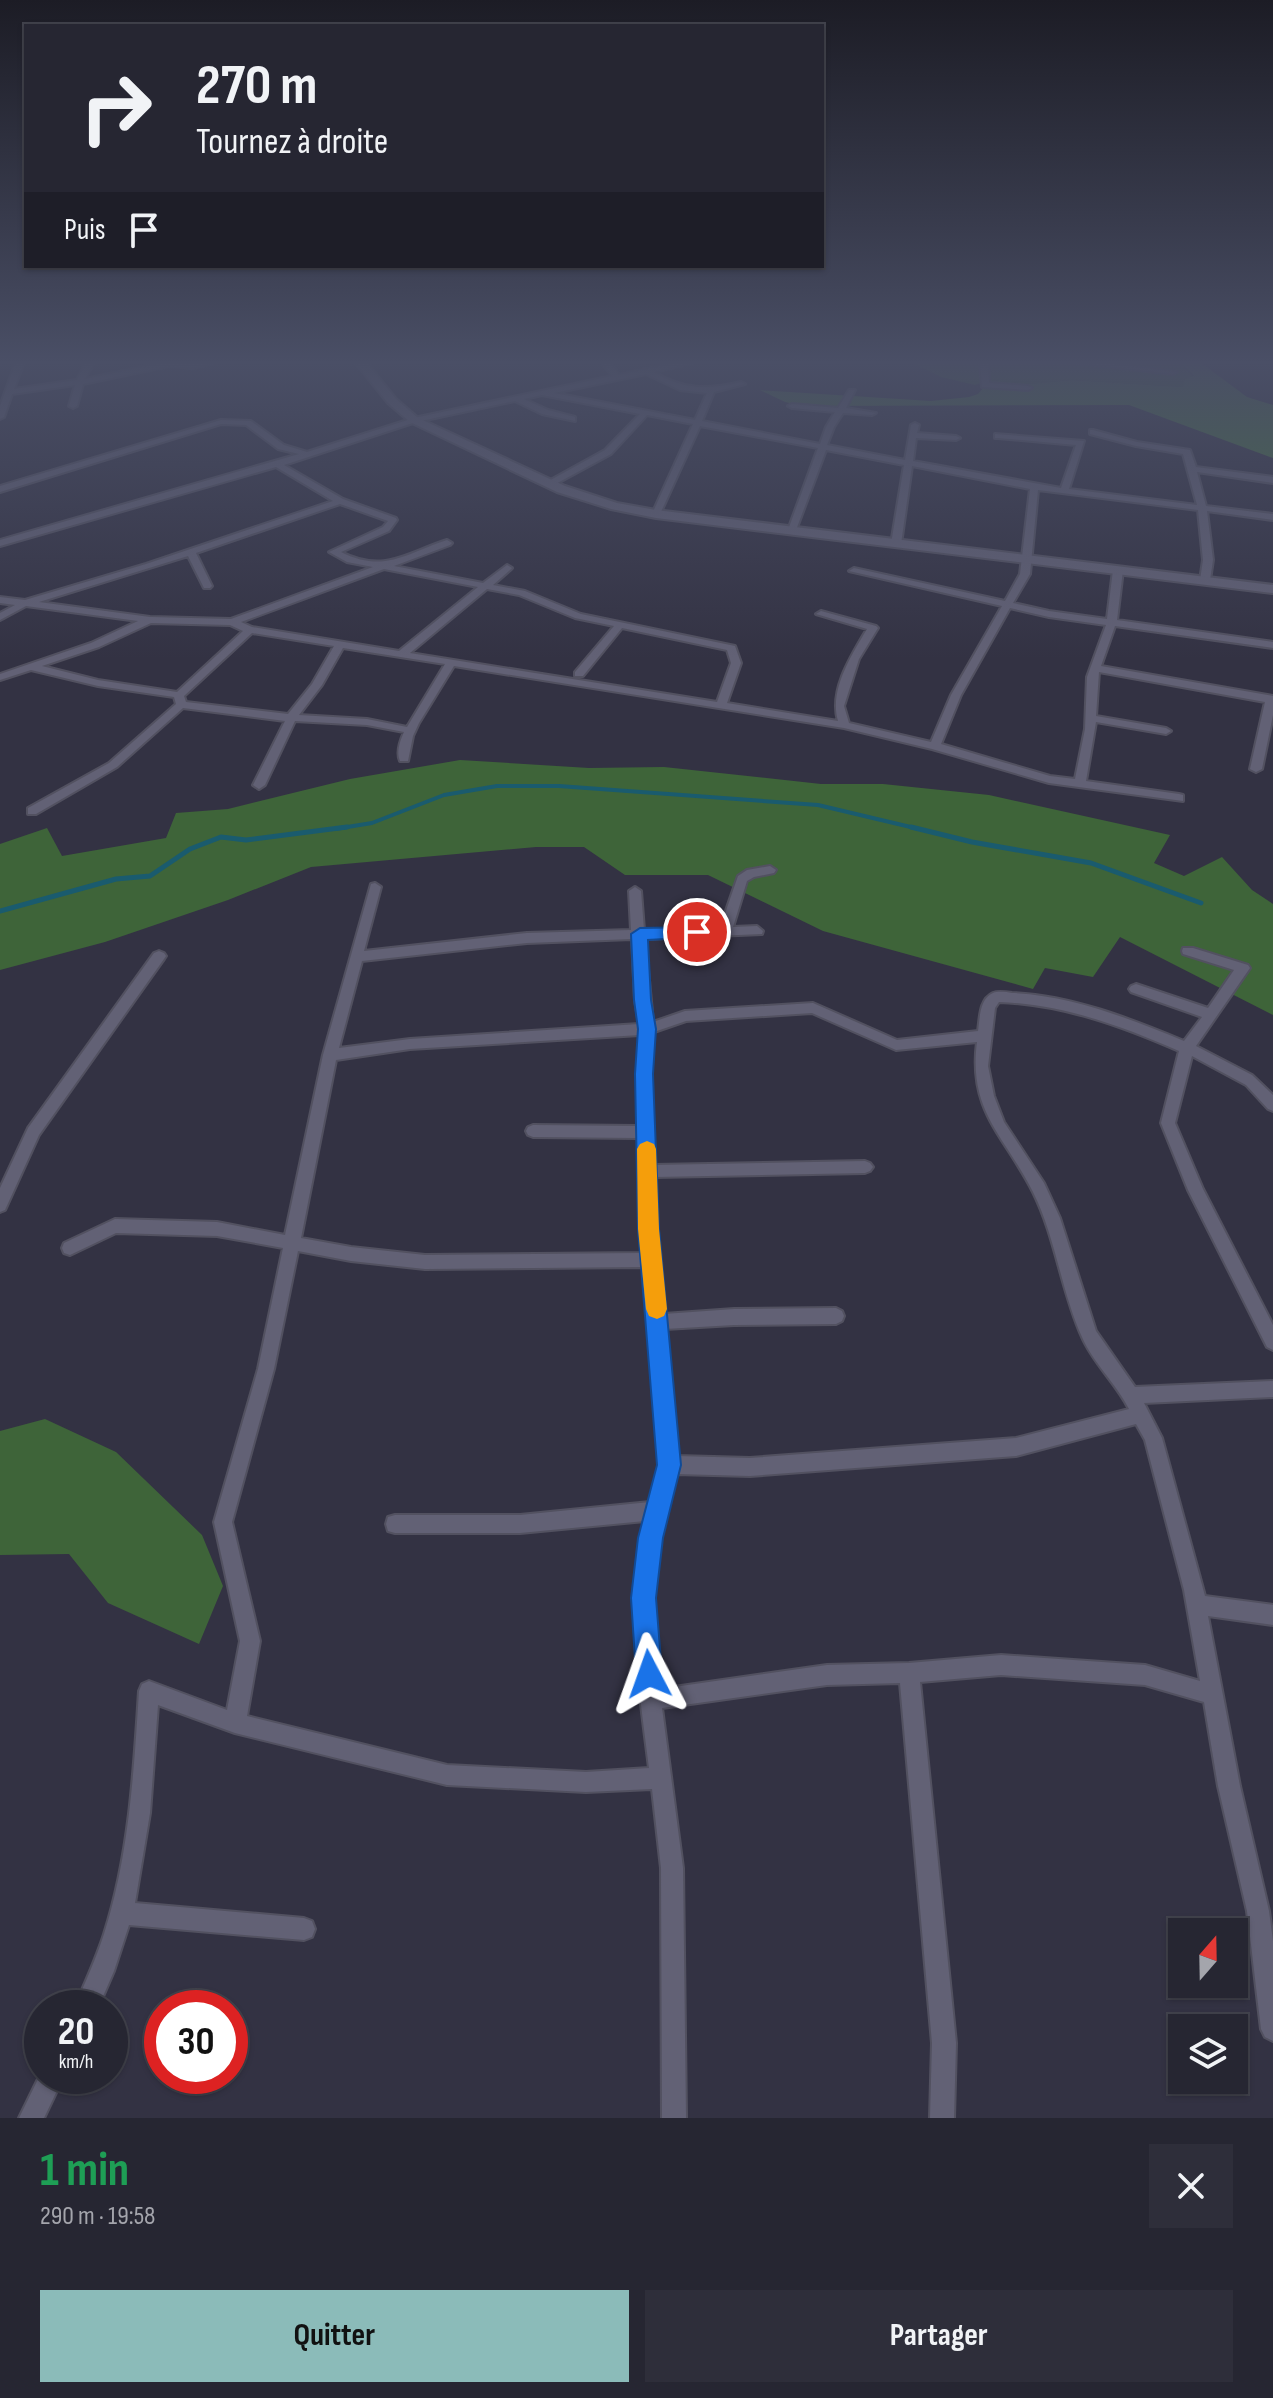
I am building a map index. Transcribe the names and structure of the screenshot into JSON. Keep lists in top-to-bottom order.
{
  "north": "top",
  "page": {
    "turn": ["270 m", "Tournez à droite"],
    "then": "Puis",
    "speed": "20 km/h",
    "limit": "30",
    "heading": ["1 min", "290 m · 19:58"],
    "buttons": ["Quitter", "Partager"]
  }
}
